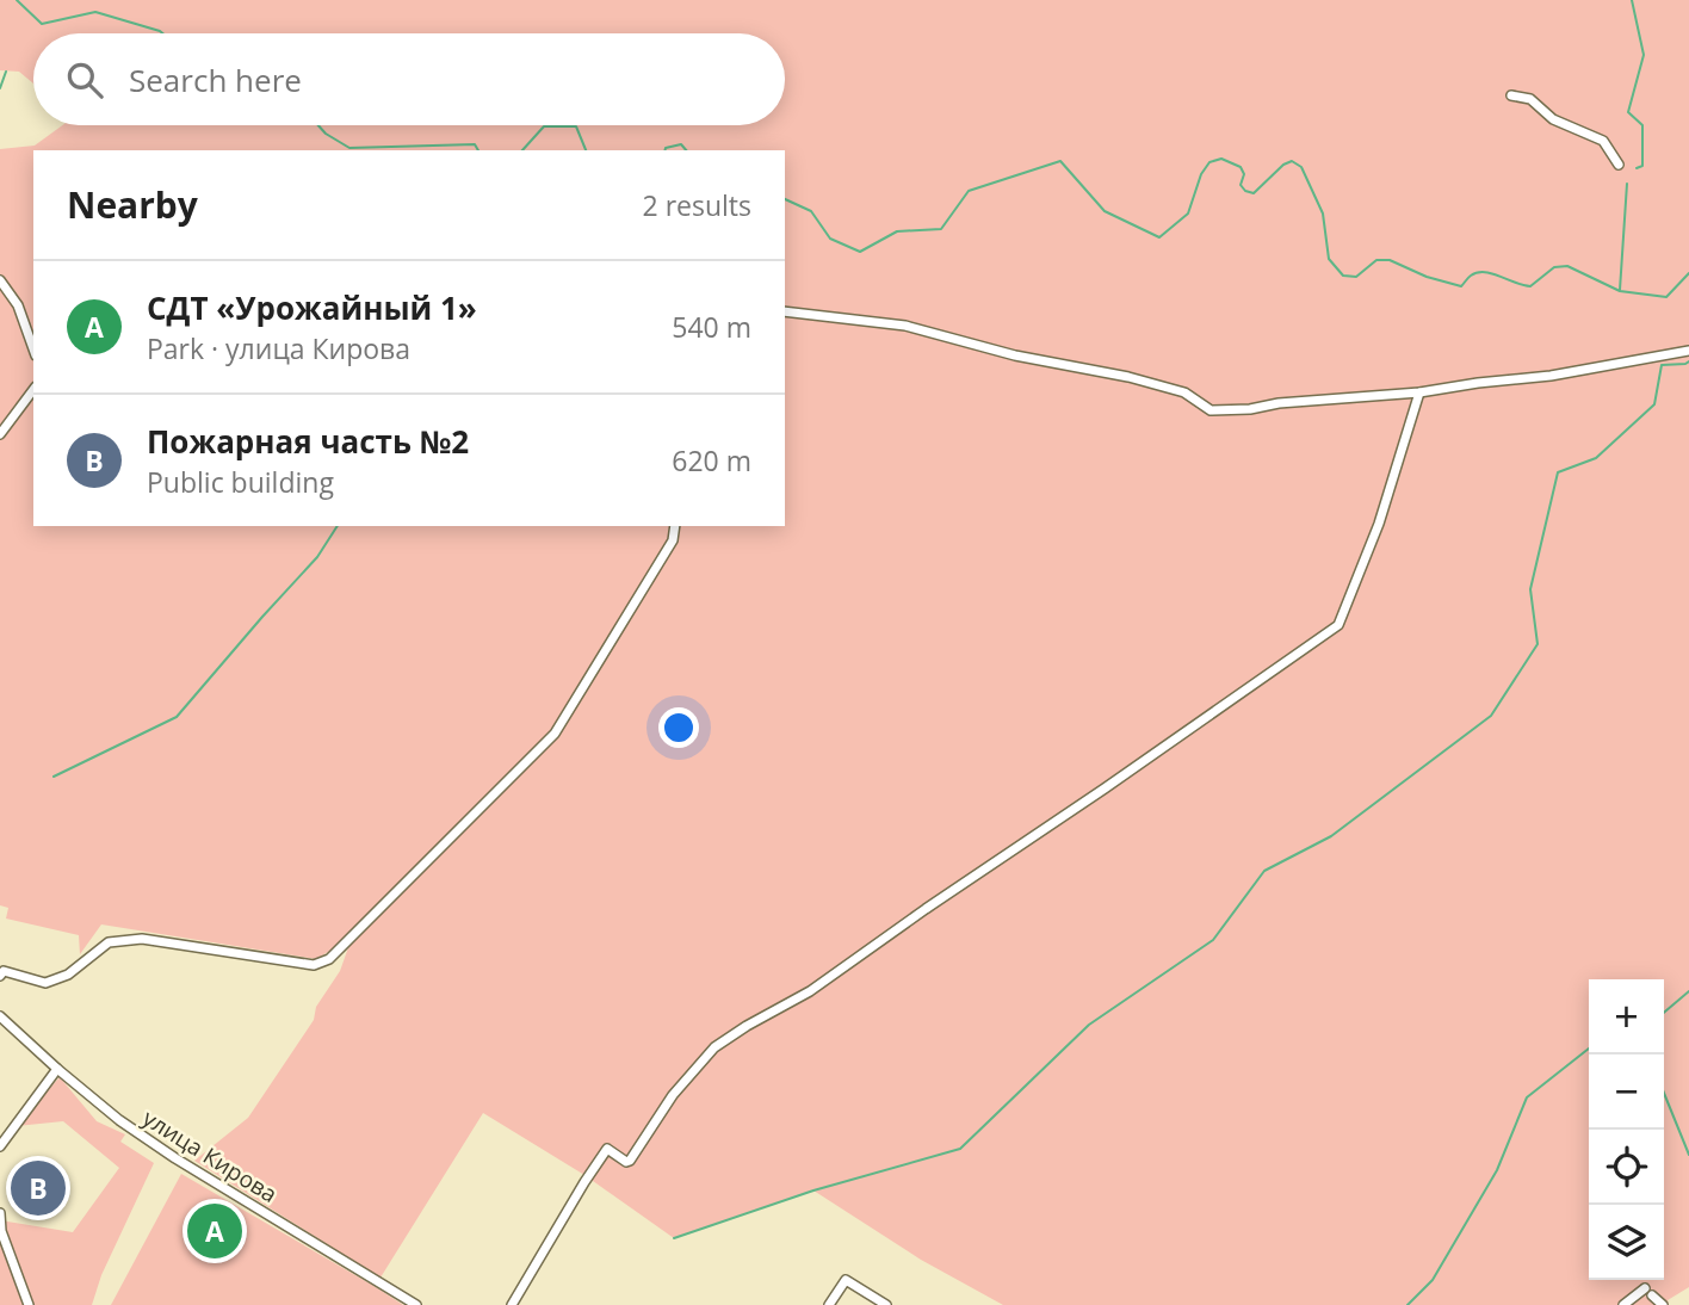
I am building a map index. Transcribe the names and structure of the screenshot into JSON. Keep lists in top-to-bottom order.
{
  "streets": {
    "street": ["улица Кирова"]
  },
  "page": {
    "search": "Search here",
    "heading": ["Nearby", "2 results"],
    "list": [
      {
        "mark": "A",
        "name": "СДТ «Урожайный 1»",
        "note": "Park · улица Кирова",
        "value": "540 m"
      },
      {
        "mark": "B",
        "name": "Пожарная часть №2",
        "note": "Public building",
        "value": "620 m"
      }
    ],
    "map_buttons": ["+", "−"],
    "pins": ["B", "A"]
  }
}
